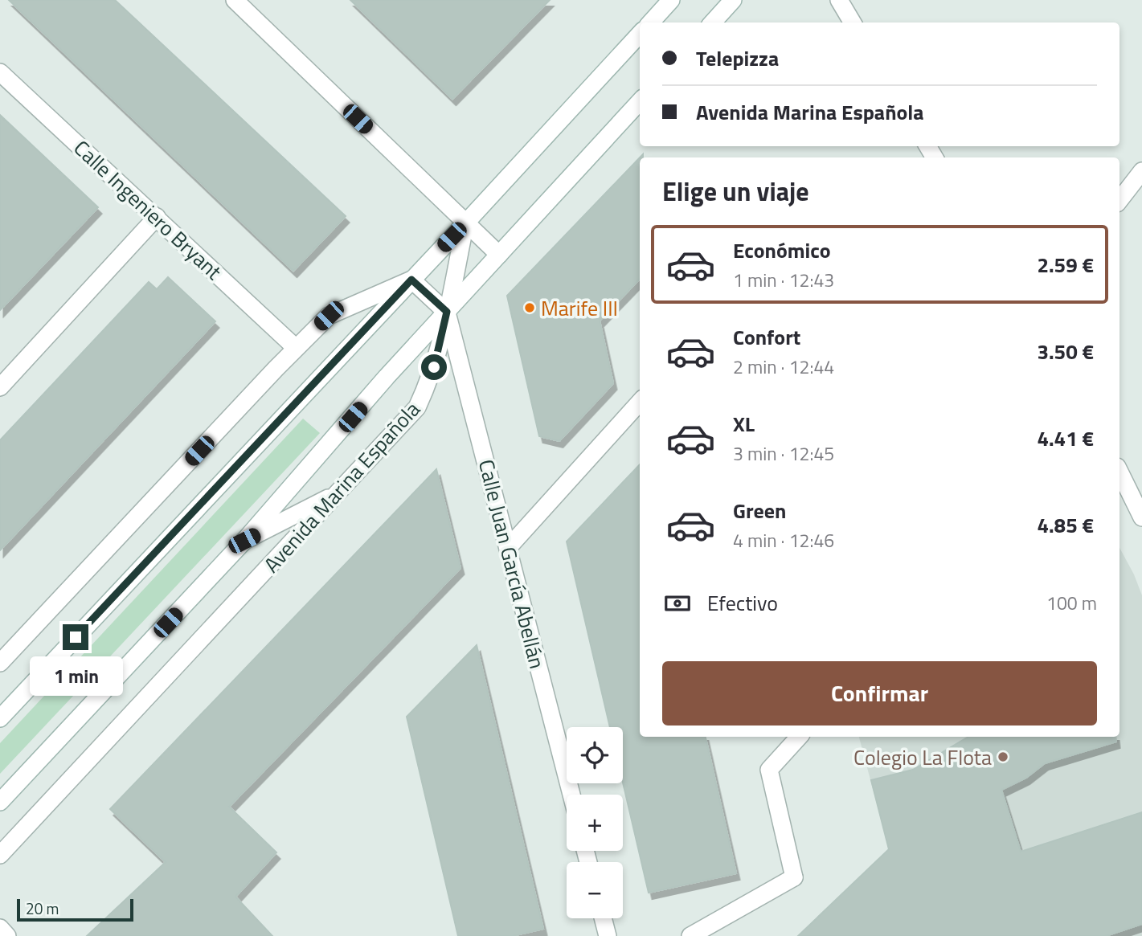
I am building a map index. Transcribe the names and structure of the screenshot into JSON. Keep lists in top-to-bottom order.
{
  "streets": {
    "street": ["Calle Ingeniero Bryant", "Avenida Marina Española", "Calle Juan García Abellán"]
  },
  "crossings": [
    ["Avenida Marina Española", "Calle Juan García Abellán"]
  ],
  "places": ["Marife III", "Colegio La Flota"],
  "scale_bar": "20 m",
  "page": {
    "banner": ["Telepizza", "Avenida Marina Española"],
    "heading": "Elige un viaje",
    "list": [
      {
        "name": "Económico",
        "note": "1 min · 12:43",
        "value": "2.59 €"
      },
      {
        "name": "Confort",
        "note": "2 min · 12:44",
        "value": "3.50 €"
      },
      {
        "name": "XL",
        "note": "3 min · 12:45",
        "value": "4.41 €"
      },
      {
        "name": "Green",
        "note": "4 min · 12:46",
        "value": "4.85 €"
      }
    ],
    "pay": ["Efectivo", "100 m"],
    "buttons": "Confirmar",
    "bubble": "1 min",
    "map_buttons": ["+", "−"],
    "scale": "20 m"
  }
}
